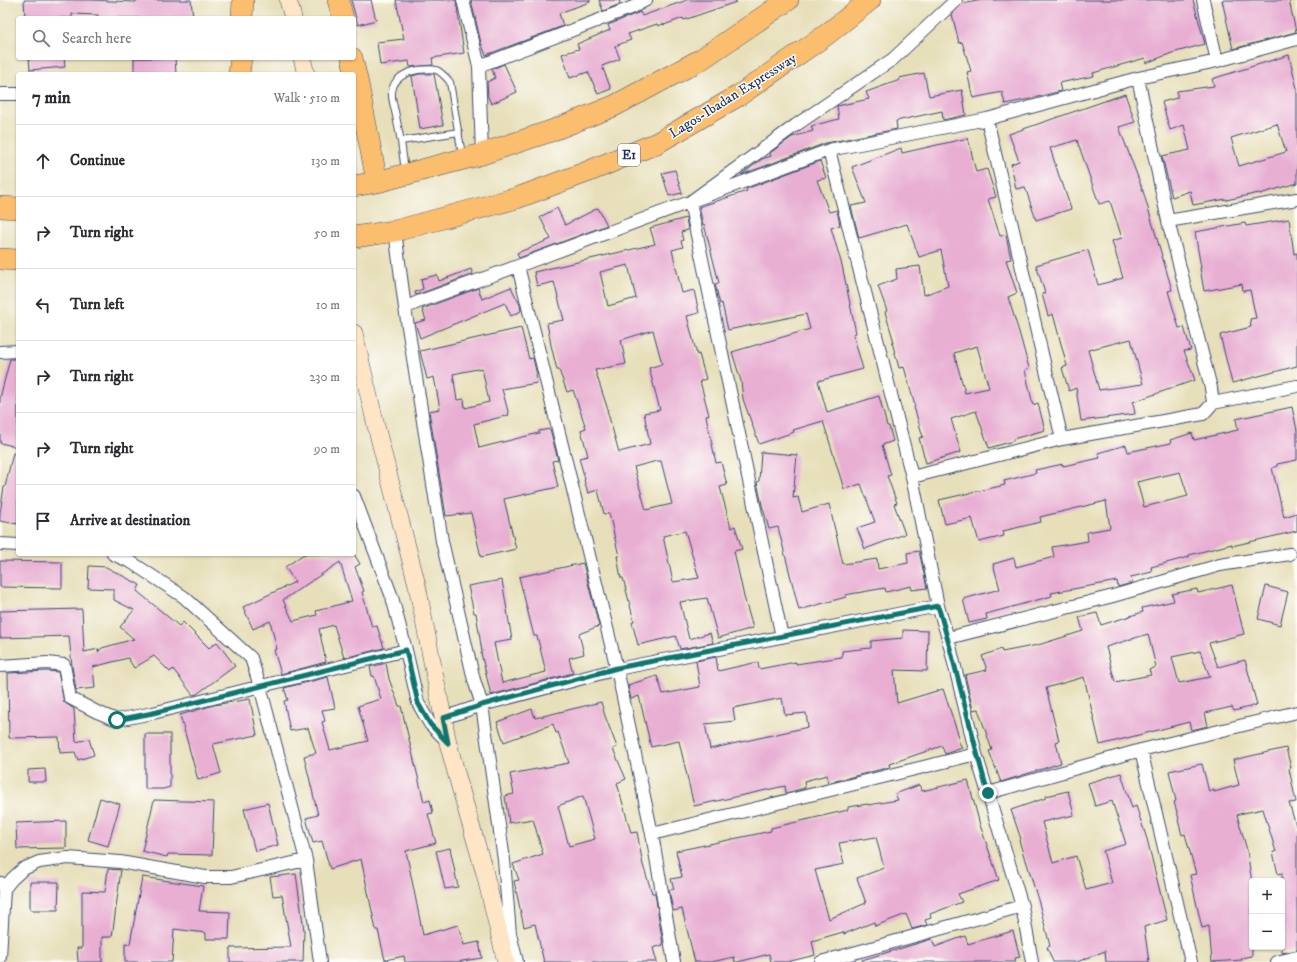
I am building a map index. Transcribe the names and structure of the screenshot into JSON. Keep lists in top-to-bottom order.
{
  "streets": {
    "highway": ["Lagos-Ibadan Expressway", "E1"]
  },
  "page": {
    "search": "Search here",
    "heading": ["7 min", "Walk · 510 m"],
    "list": [
      ["Continue", "130 m"],
      ["Turn right", "50 m"],
      ["Turn left", "10 m"],
      ["Turn right", "230 m"],
      ["Turn right", "90 m"],
      "Arrive at destination"
    ],
    "map_buttons": ["+", "−"]
  }
}
